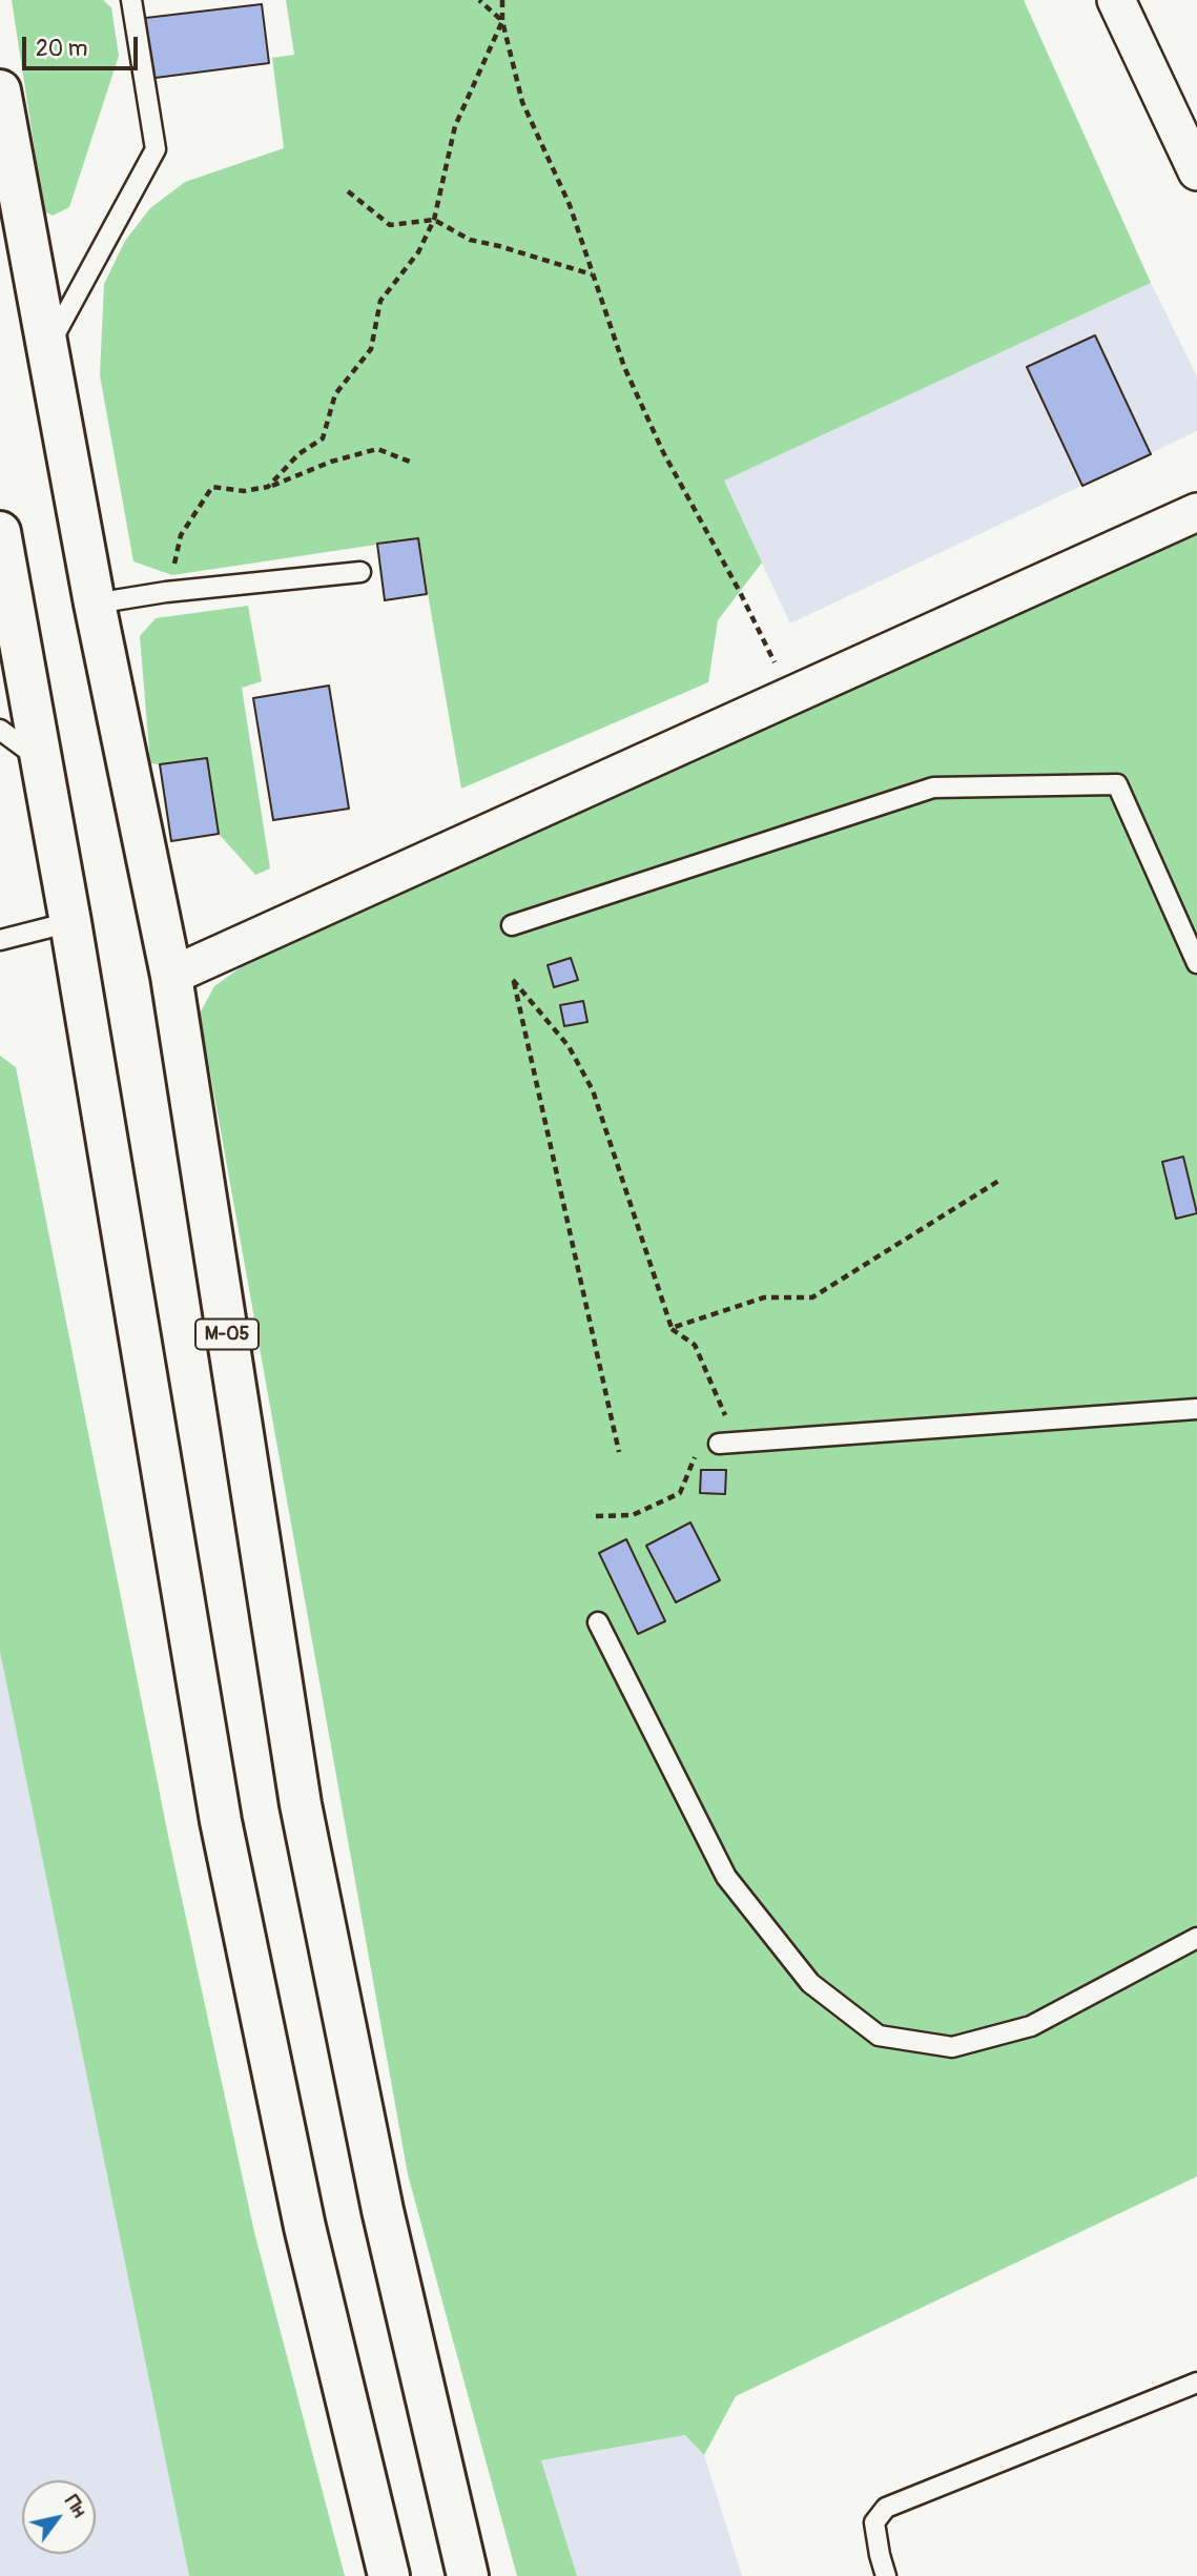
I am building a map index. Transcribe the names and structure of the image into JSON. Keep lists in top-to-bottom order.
{
  "streets": {
    "main road": ["М-05"]
  },
  "scale_bar": "20 m",
  "north": "top right"
}
